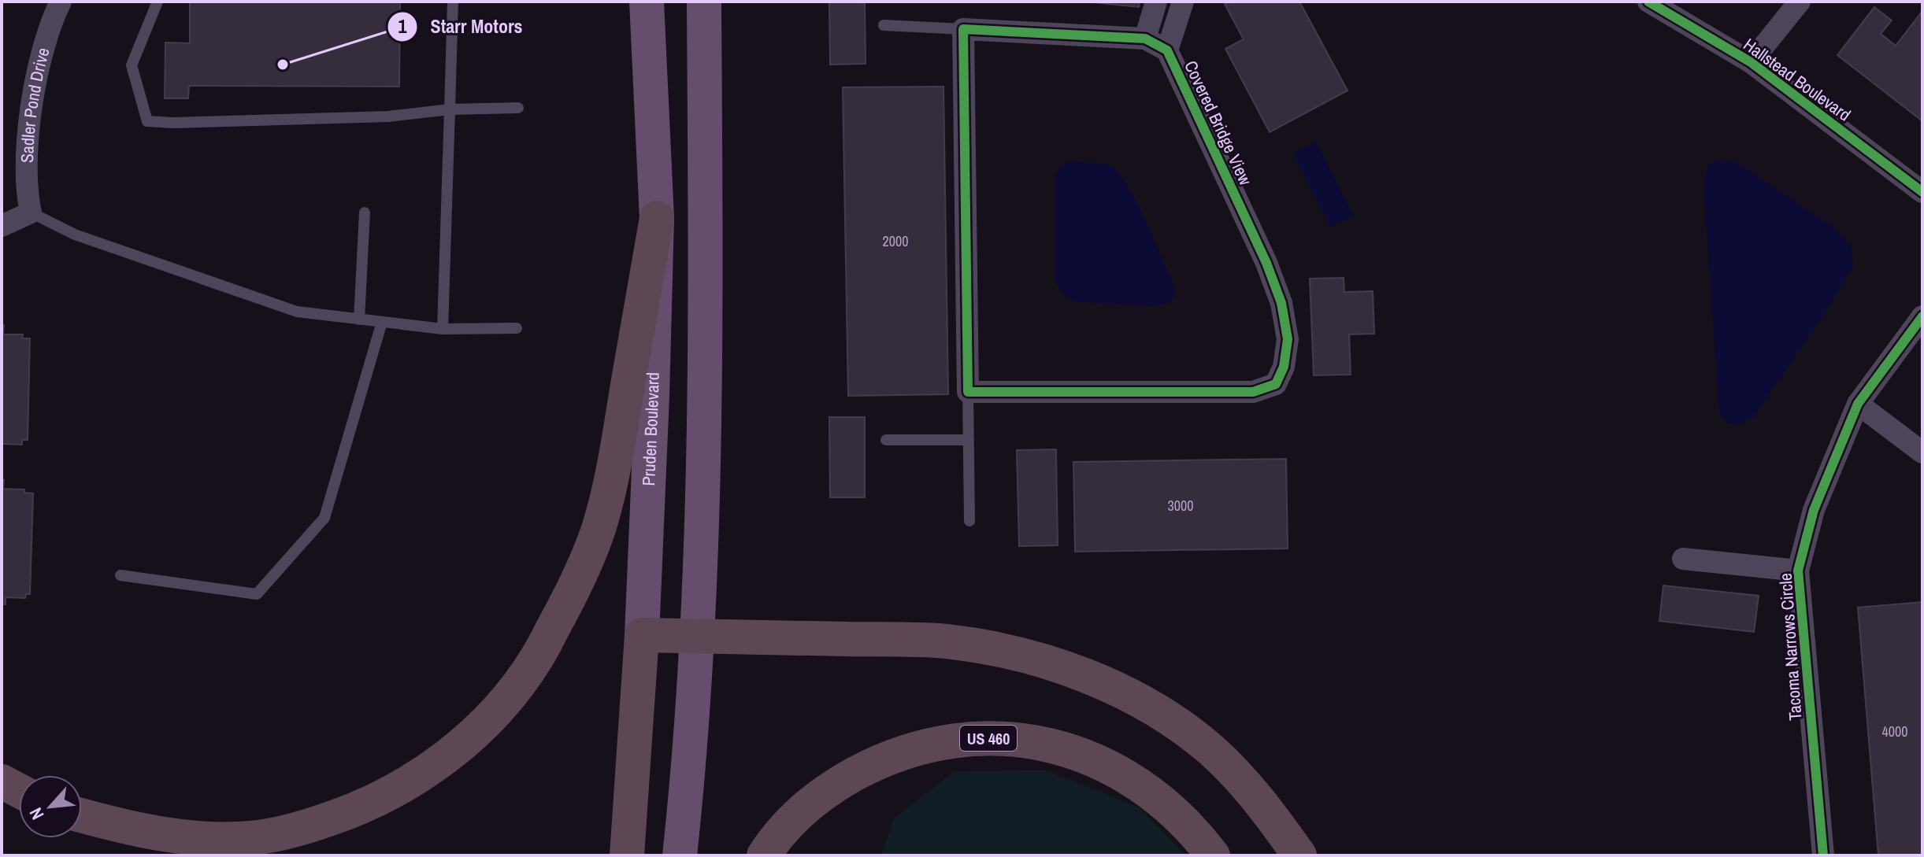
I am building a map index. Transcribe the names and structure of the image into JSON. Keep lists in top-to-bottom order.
{
  "streets": {
    "highway": ["Pruden Boulevard", "US 460"],
    "street": [
      "Hallstead Boulevard",
      "Sadler Pond Drive",
      "Covered Bridge View",
      "Tacoma Narrows Circle"
    ]
  },
  "places": ["Starr Motors"],
  "house_numbers": ["2000", "3000", "4000"],
  "north": "bottom left"
}
